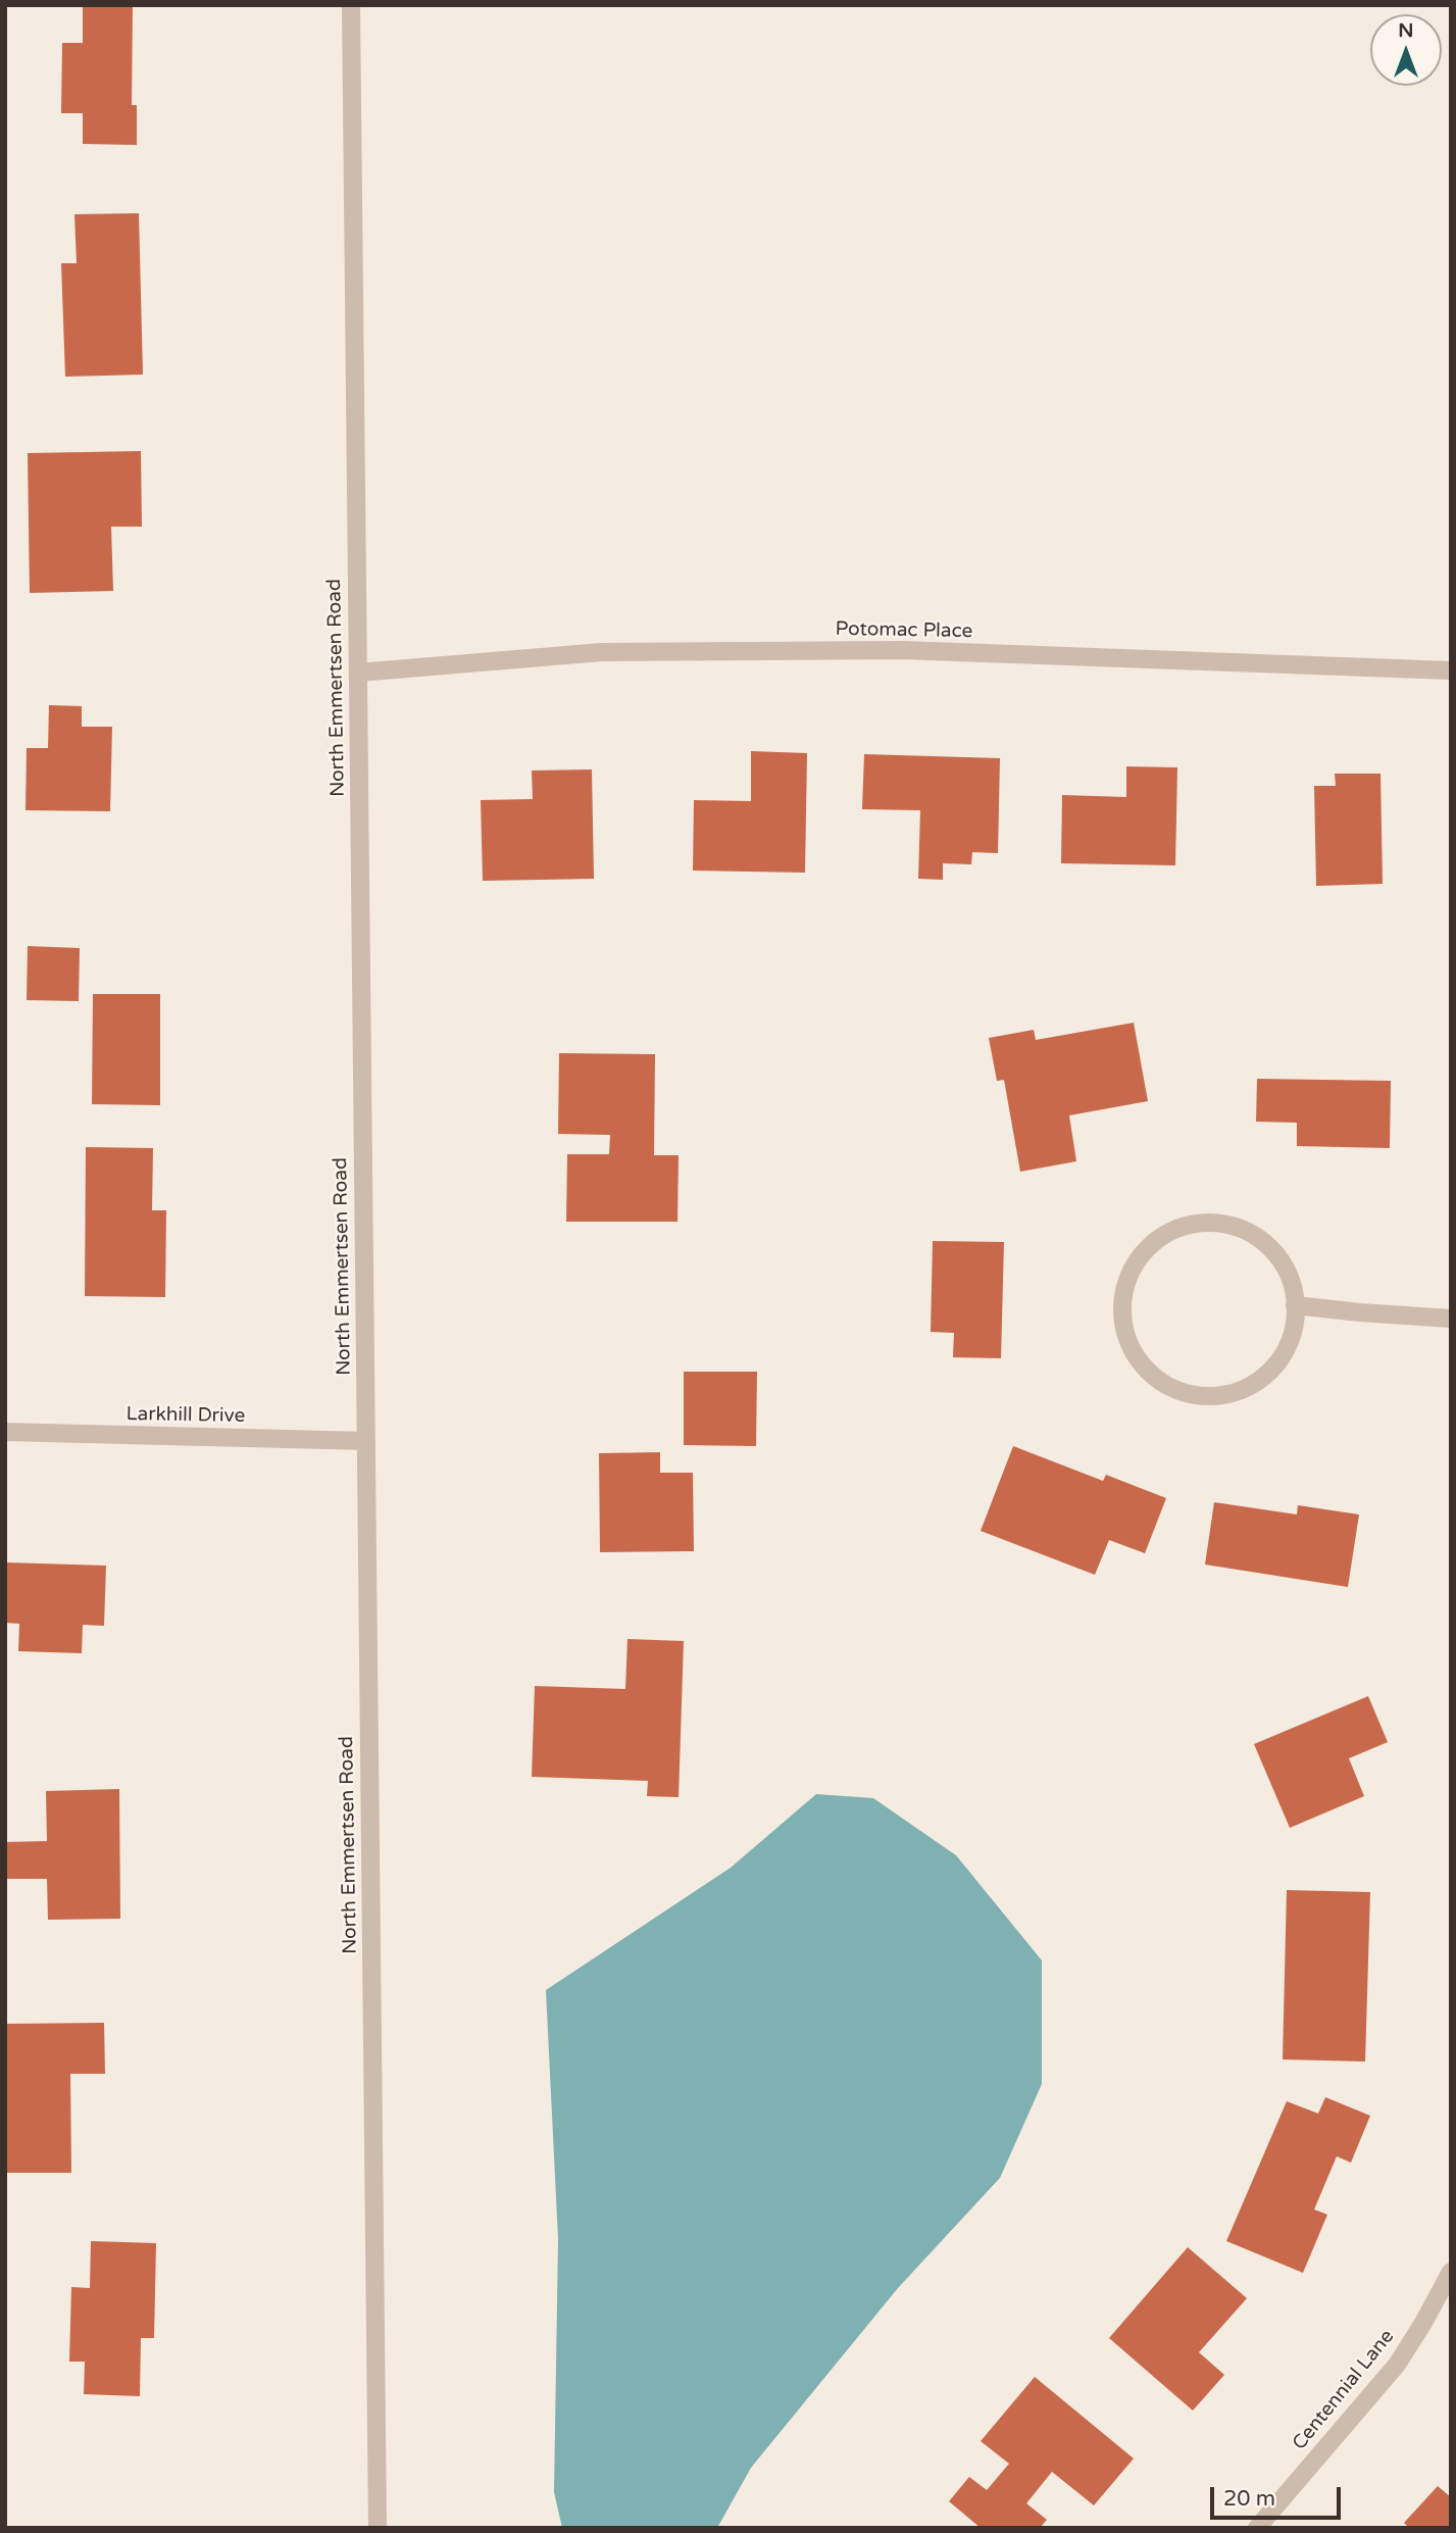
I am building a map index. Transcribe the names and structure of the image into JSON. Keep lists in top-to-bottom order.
{
  "streets": {
    "street": [
      "Potomac Place",
      "North Emmertsen Road",
      "Larkhill Drive",
      "Centennial Lane"
    ]
  },
  "crossings": [
    ["Potomac Place", "North Emmertsen Road"],
    ["North Emmertsen Road", "Larkhill Drive"]
  ],
  "scale_bar": "20 m",
  "north": "top"
}
